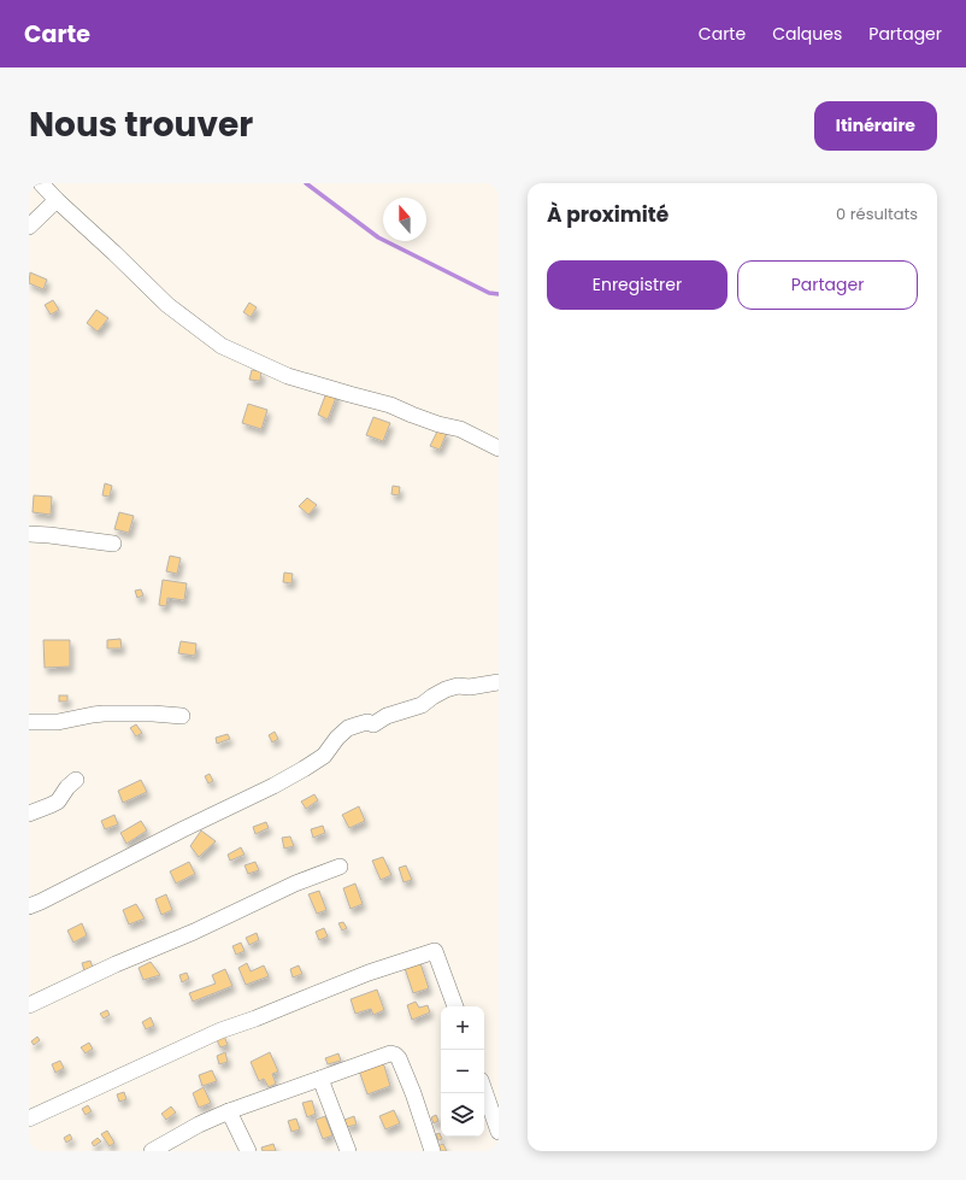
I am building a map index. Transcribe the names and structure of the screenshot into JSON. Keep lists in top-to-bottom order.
{
  "north": "top",
  "page": {
    "header": "Carte",
    "nav": ["Carte", "Calques", "Partager"],
    "title": "Nous trouver",
    "buttons": [
      "Itinéraire",
      ["Enregistrer", "Partager"]
    ],
    "heading": ["À proximité", "0 résultats"],
    "map_buttons": ["+", "−"]
  }
}
